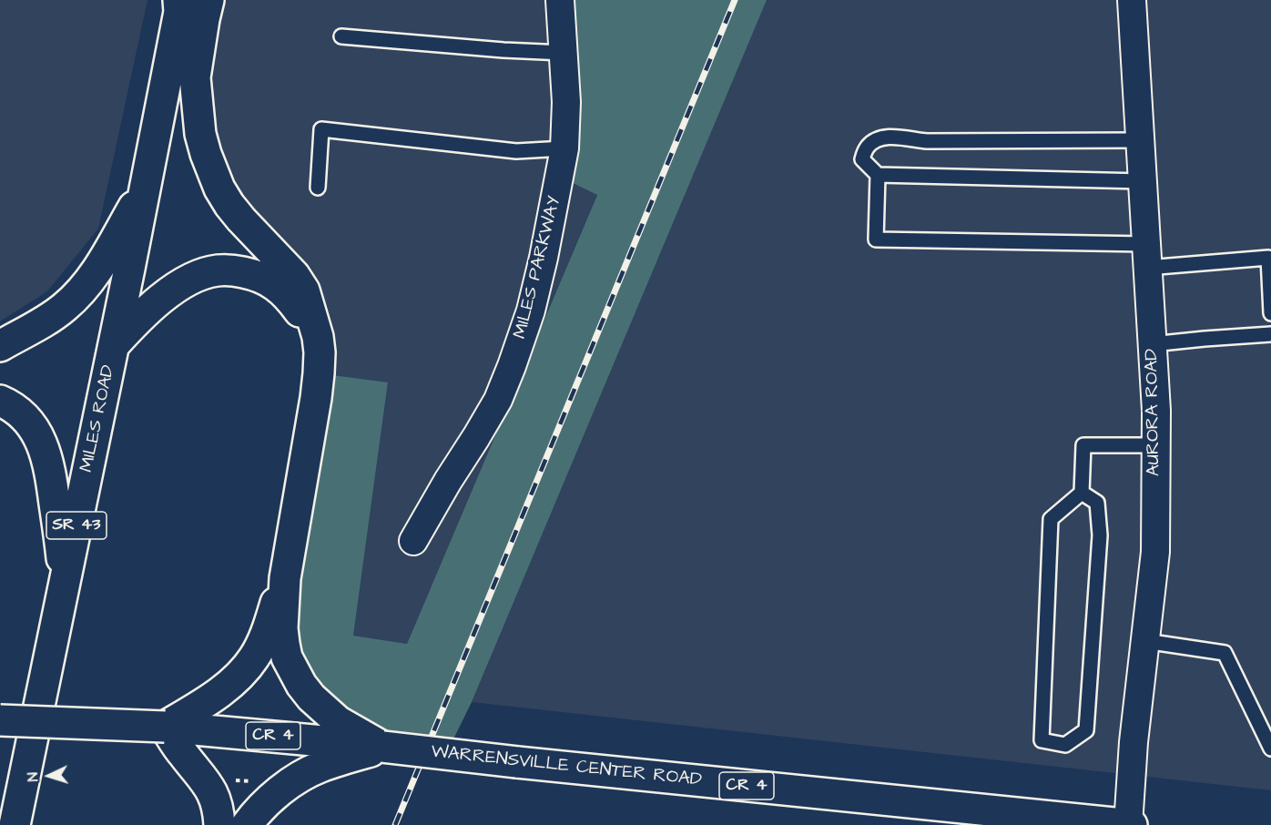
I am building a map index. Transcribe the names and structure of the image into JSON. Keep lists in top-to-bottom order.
{
  "streets": {
    "main road": [
      "MILES ROAD",
      "SR 43",
      "CR 4",
      "WARRENSVILLE CENTER ROAD"
    ],
    "street": ["MILES PARKWAY", "AURORA ROAD"]
  },
  "crossings": [
    ["AURORA ROAD", "WARRENSVILLE CENTER ROAD"]
  ],
  "north": "left"
}
